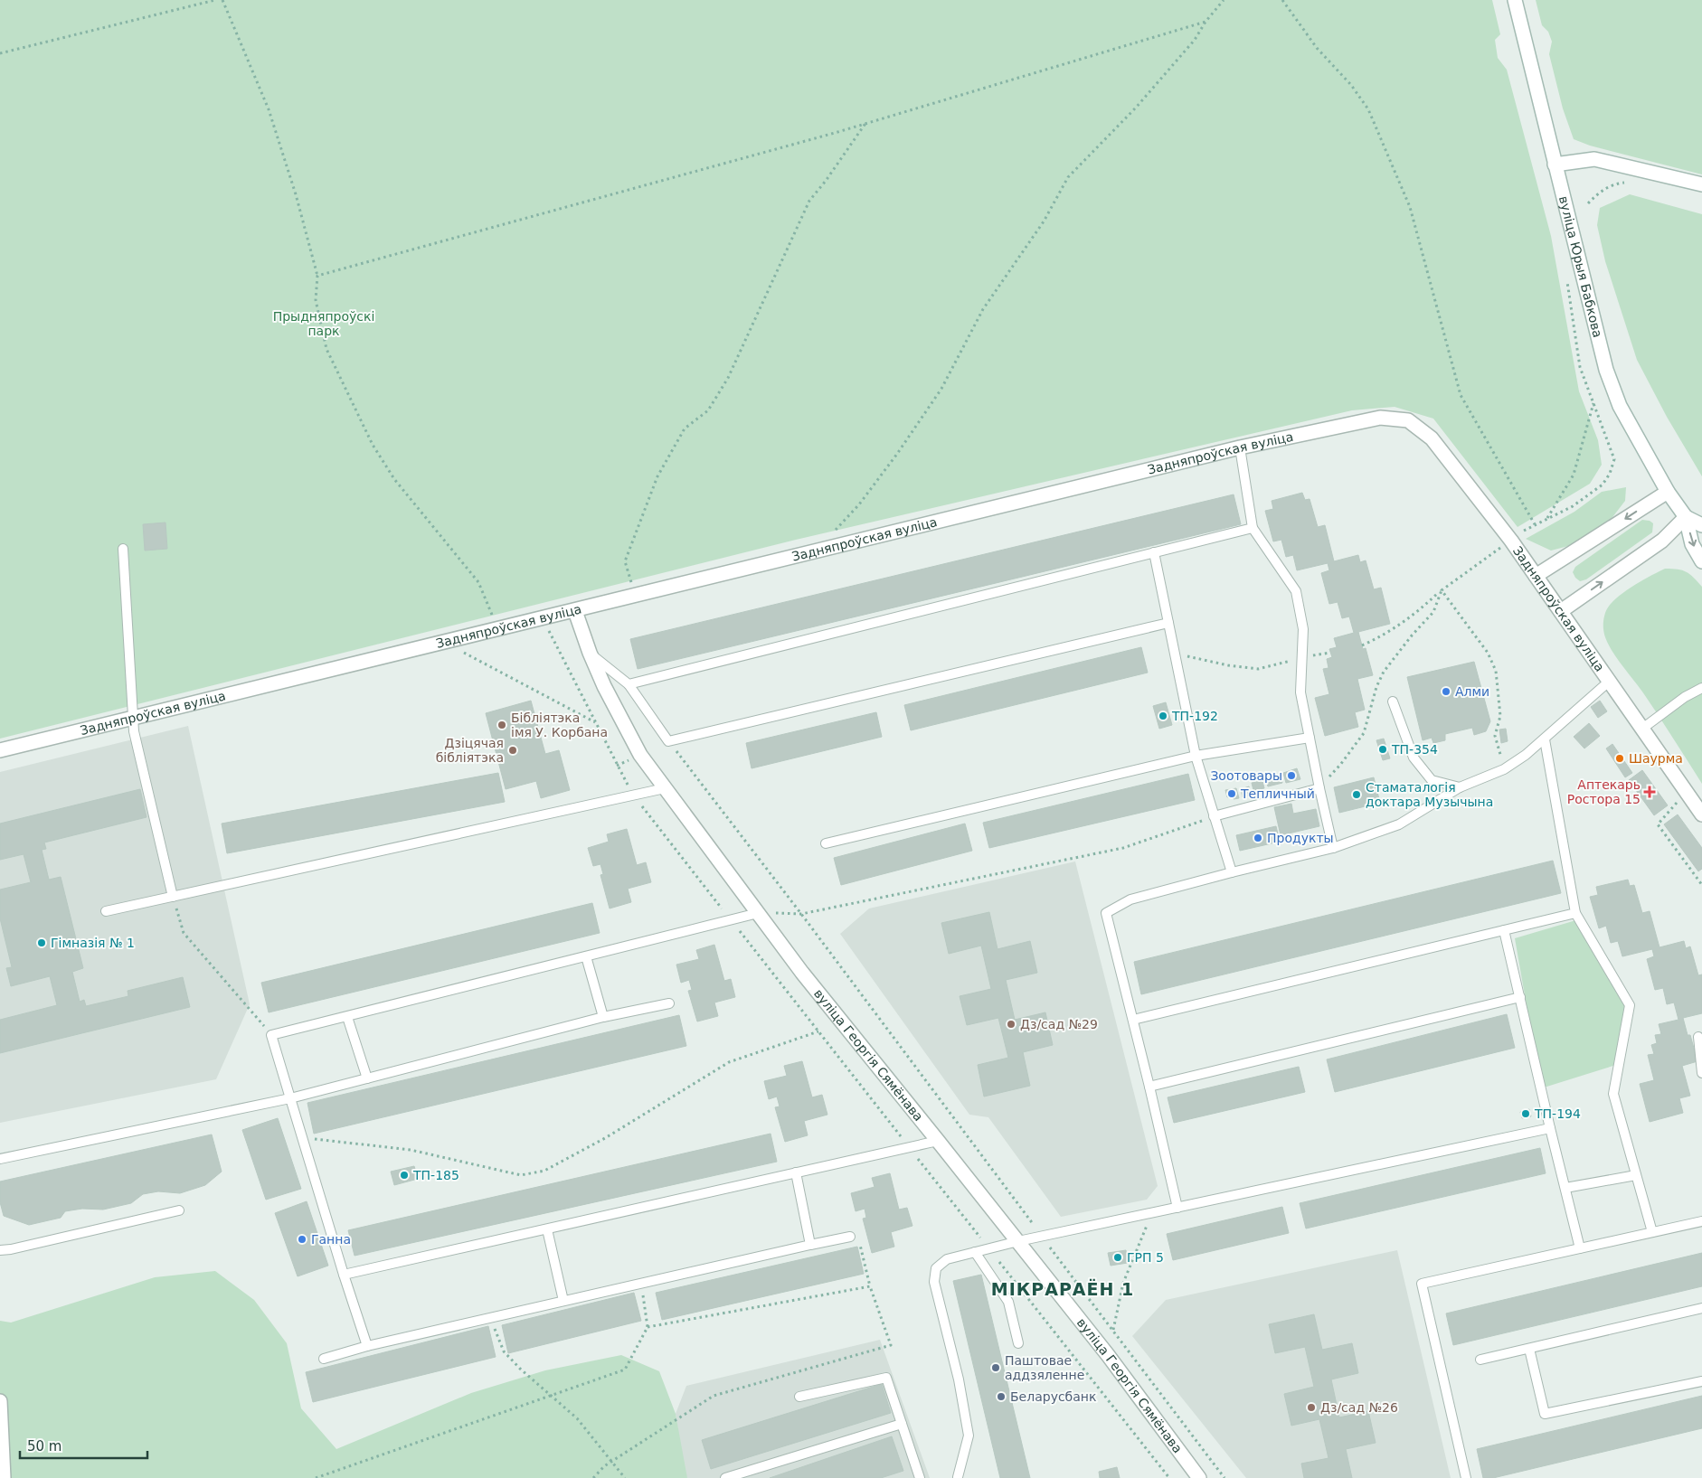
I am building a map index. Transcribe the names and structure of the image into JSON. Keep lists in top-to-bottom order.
{
  "streets": {
    "street": ["вуліца Юрыя Бабкова", "Задняпроўская вуліца", "вуліца Георгія Сямёнава"]
  },
  "crossings": [
    ["Задняпроўская вуліца", "вуліца Георгія Сямёнава"]
  ],
  "districts": ["МІКРАРАЁН 1"],
  "parks": ["Прыдняпроўскі парк"],
  "places": {
    "other": [
      "Алми",
      "ТП-192",
      "Бібліятэка імя У. Корбана",
      "ТП-354",
      "Дзіцячая бібліятэка",
      "Шаурма",
      "Зоотовары",
      "Тепличный",
      "Стаматалогія доктара Музычына",
      "Продукты",
      "Гімназія № 1",
      "Дз/сад №29",
      "ТП-194",
      "ТП-185",
      "Ганна",
      "ГРП 5",
      "Паштовае аддзяленне",
      "Беларусбанк",
      "Дз/сад №26"
    ],
    "health": ["Аптекарь Ростора 15"]
  },
  "scale_bar": "50 m"
}
